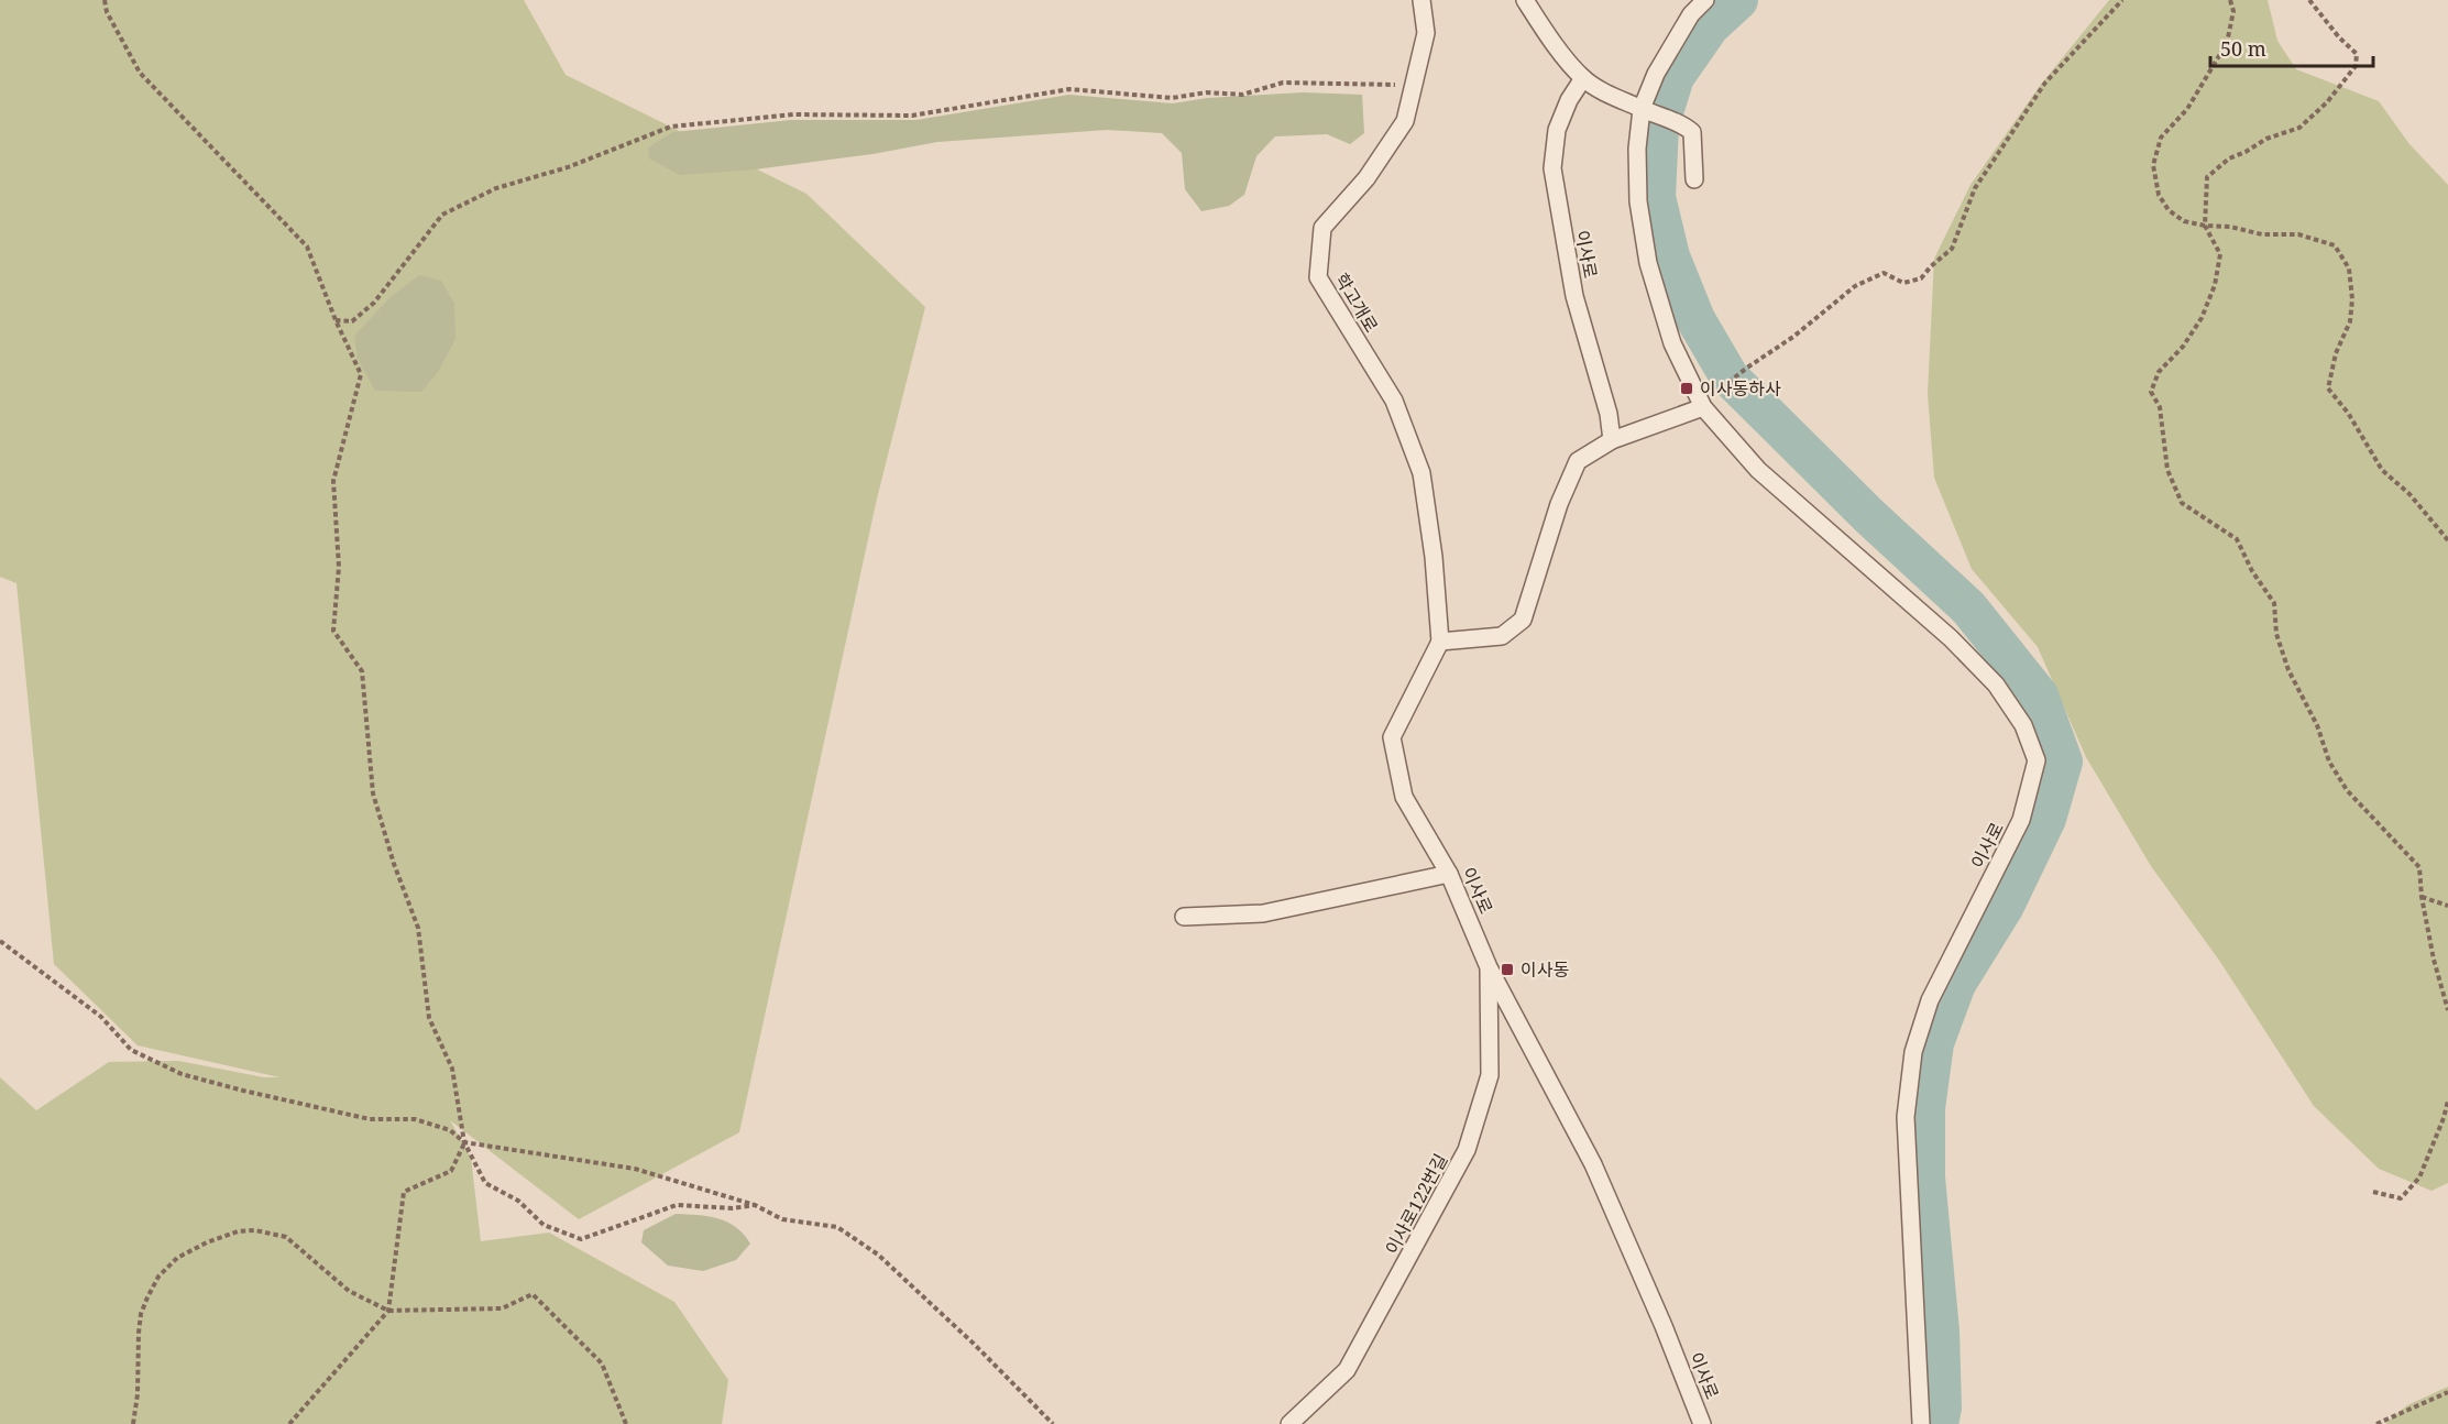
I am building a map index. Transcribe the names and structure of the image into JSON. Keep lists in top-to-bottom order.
{
  "streets": {
    "street": ["이사로", "학고개로", "이사로122번길"]
  },
  "crossings": [
    ["이사로", "학고개로"],
    ["이사로", "이사로122번길"]
  ],
  "places": {
    "transit": ["이사동하사", "이사동"]
  },
  "scale_bar": "50 m"
}
